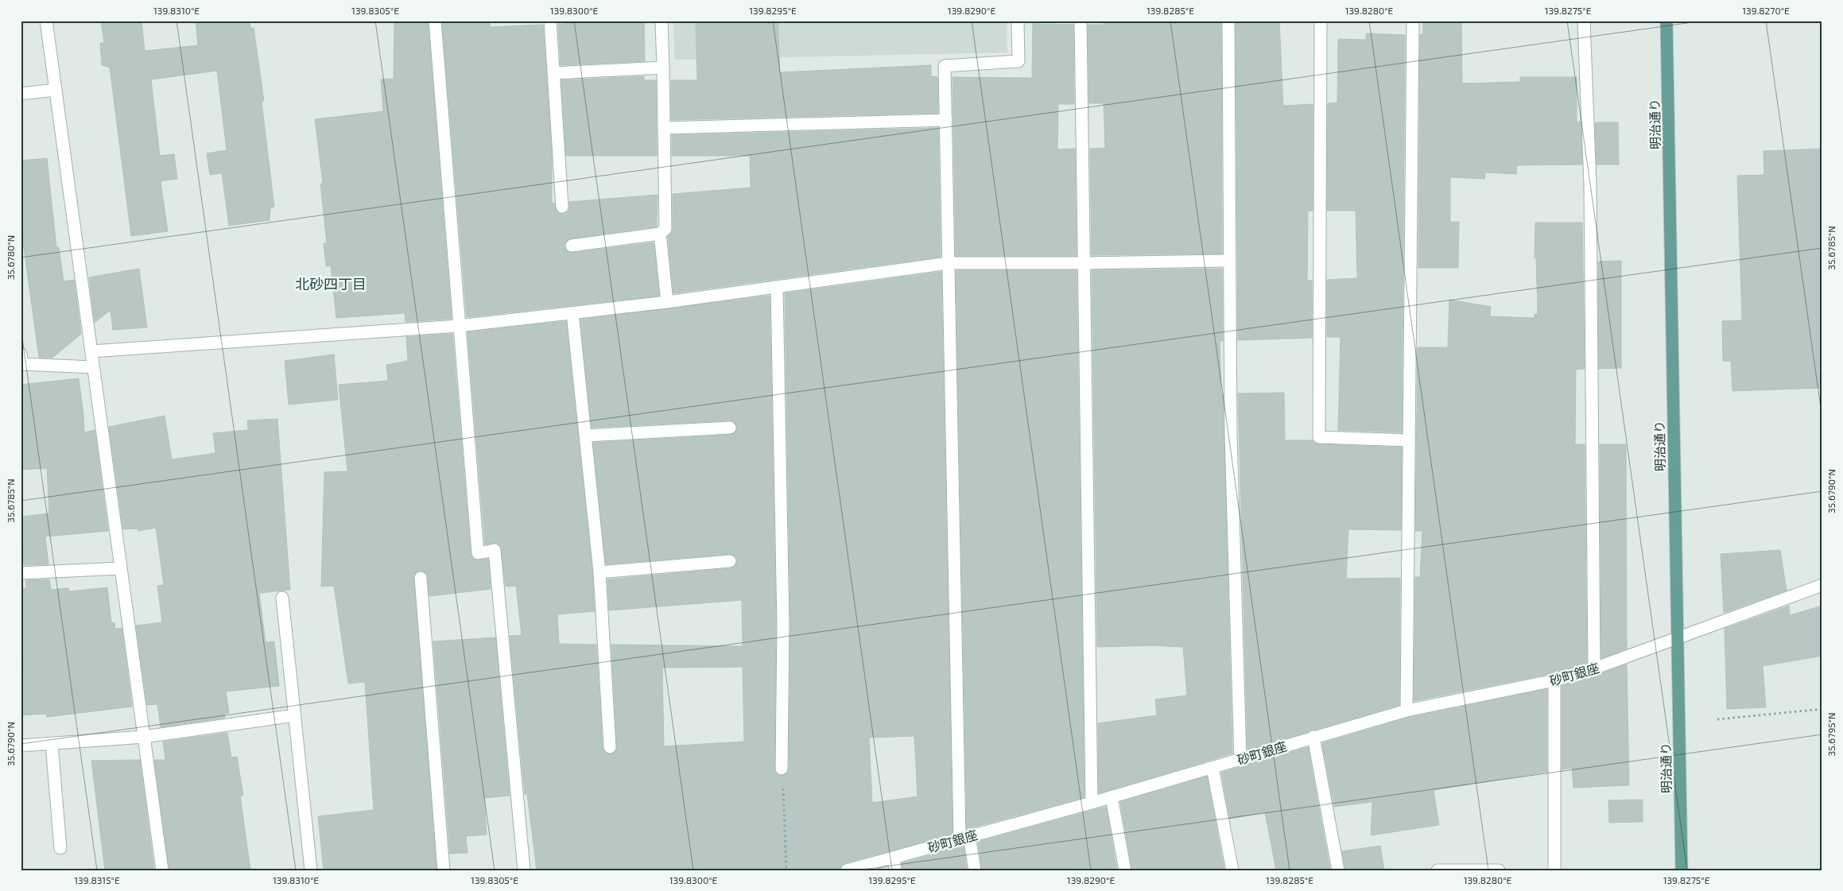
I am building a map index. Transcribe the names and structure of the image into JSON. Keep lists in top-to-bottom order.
{
  "streets": {
    "main road": ["明治通り"],
    "street": ["砂町銀座"]
  },
  "crossings": [
    ["明治通り", "砂町銀座"]
  ],
  "districts": ["北砂四丁目"],
  "coordinates": [
    "139.8310°E",
    "139.8305°E",
    "139.8300°E",
    "139.8295°E",
    "139.8290°E",
    "139.8285°E",
    "139.8280°E",
    "139.8275°E",
    "139.8270°E",
    "35.6785°N",
    "35.6780°N",
    "35.6790°N",
    "35.6795°N",
    "139.8315°E"
  ]
}
